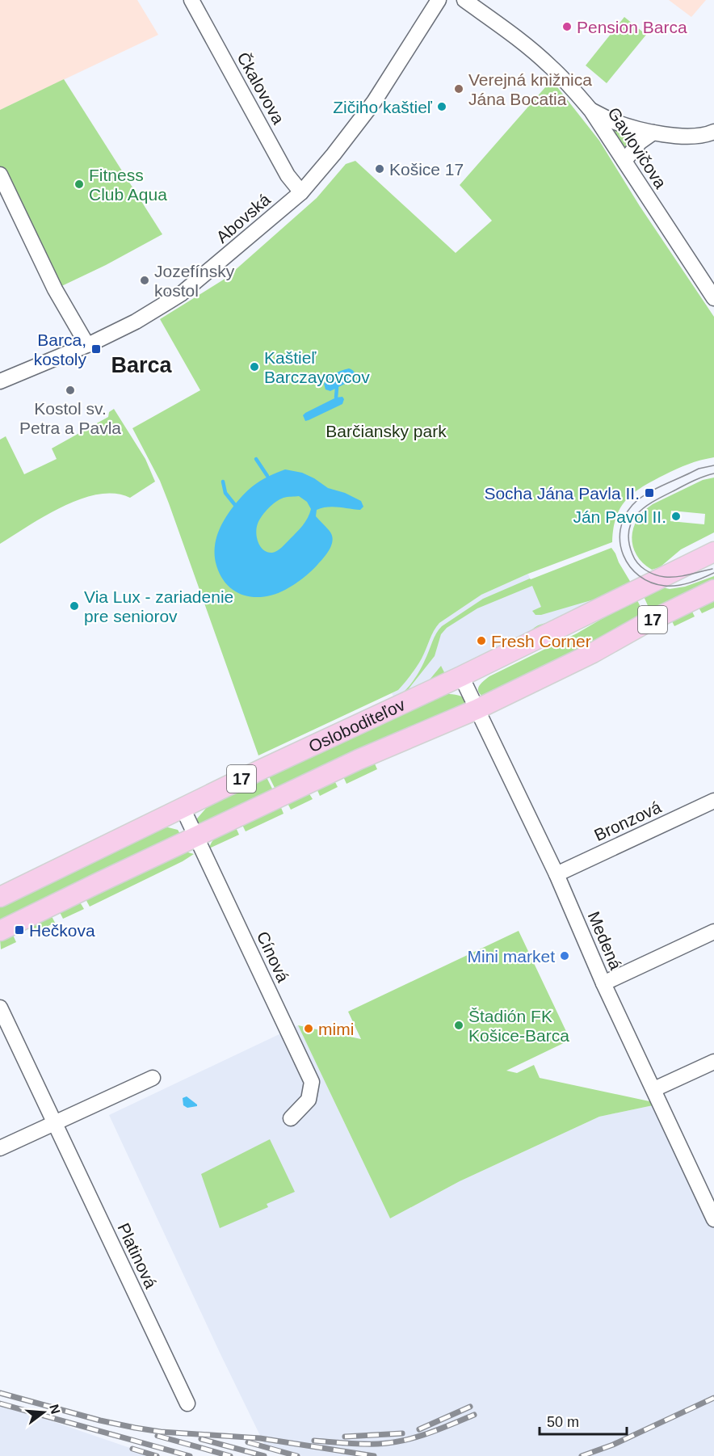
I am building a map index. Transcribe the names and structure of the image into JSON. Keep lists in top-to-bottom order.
{
  "streets": {
    "main road": ["17", "Osloboditeľov"],
    "street": [
      "Čkalovova",
      "Gavlovičova",
      "Abovská",
      "Bronzová",
      "Medená",
      "Cínová",
      "Platinová"
    ]
  },
  "crossings": [
    ["Čkalovova", "Abovská"],
    ["Osloboditeľov", "Medená"],
    ["Osloboditeľov", "Cínová"],
    ["Bronzová", "Medená"]
  ],
  "districts": ["Barca"],
  "parks": ["Barčiansky park"],
  "places": {
    "other": [
      "Pension Barca",
      "Verejná knižnica Jána Bocatia",
      "Zičiho kaštieľ",
      "Košice 17",
      "Fitness Club Aqua",
      "Jozefínsky kostol",
      "Kaštieľ Barczayovcov",
      "Kostol sv. Petra a Pavla",
      "Ján Pavol II.",
      "Via Lux - zariadenie pre seniorov",
      "Fresh Corner",
      "Mini market",
      "Štadión FK Košice-Barca",
      "mimi"
    ],
    "transit": ["Barca, kostoly", "Socha Jána Pavla II.", "Hečkova"]
  },
  "scale_bar": "50 m",
  "north": "right"
}
